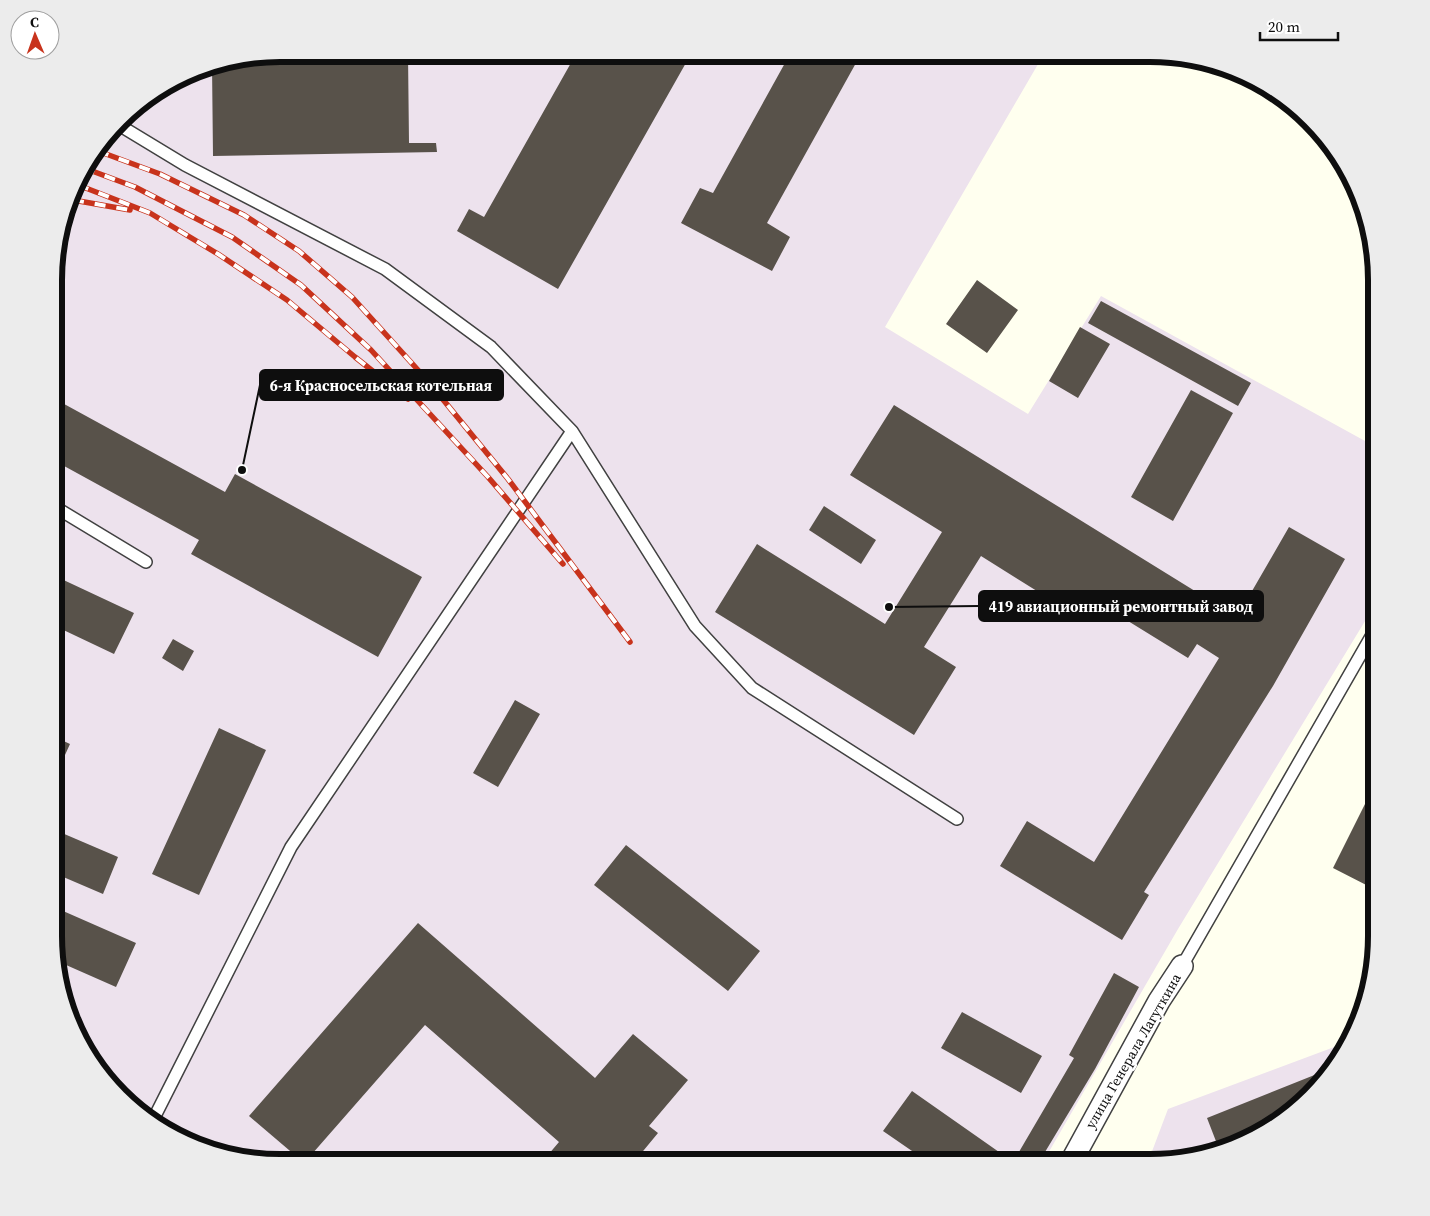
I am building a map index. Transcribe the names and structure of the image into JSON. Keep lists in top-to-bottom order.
{
  "streets": {
    "street": ["улица Генерала Лагуткина"]
  },
  "places": ["6-я Красносельская котельная", "419 авиационный ремонтный завод"],
  "scale_bar": "20 m",
  "north": "top"
}
